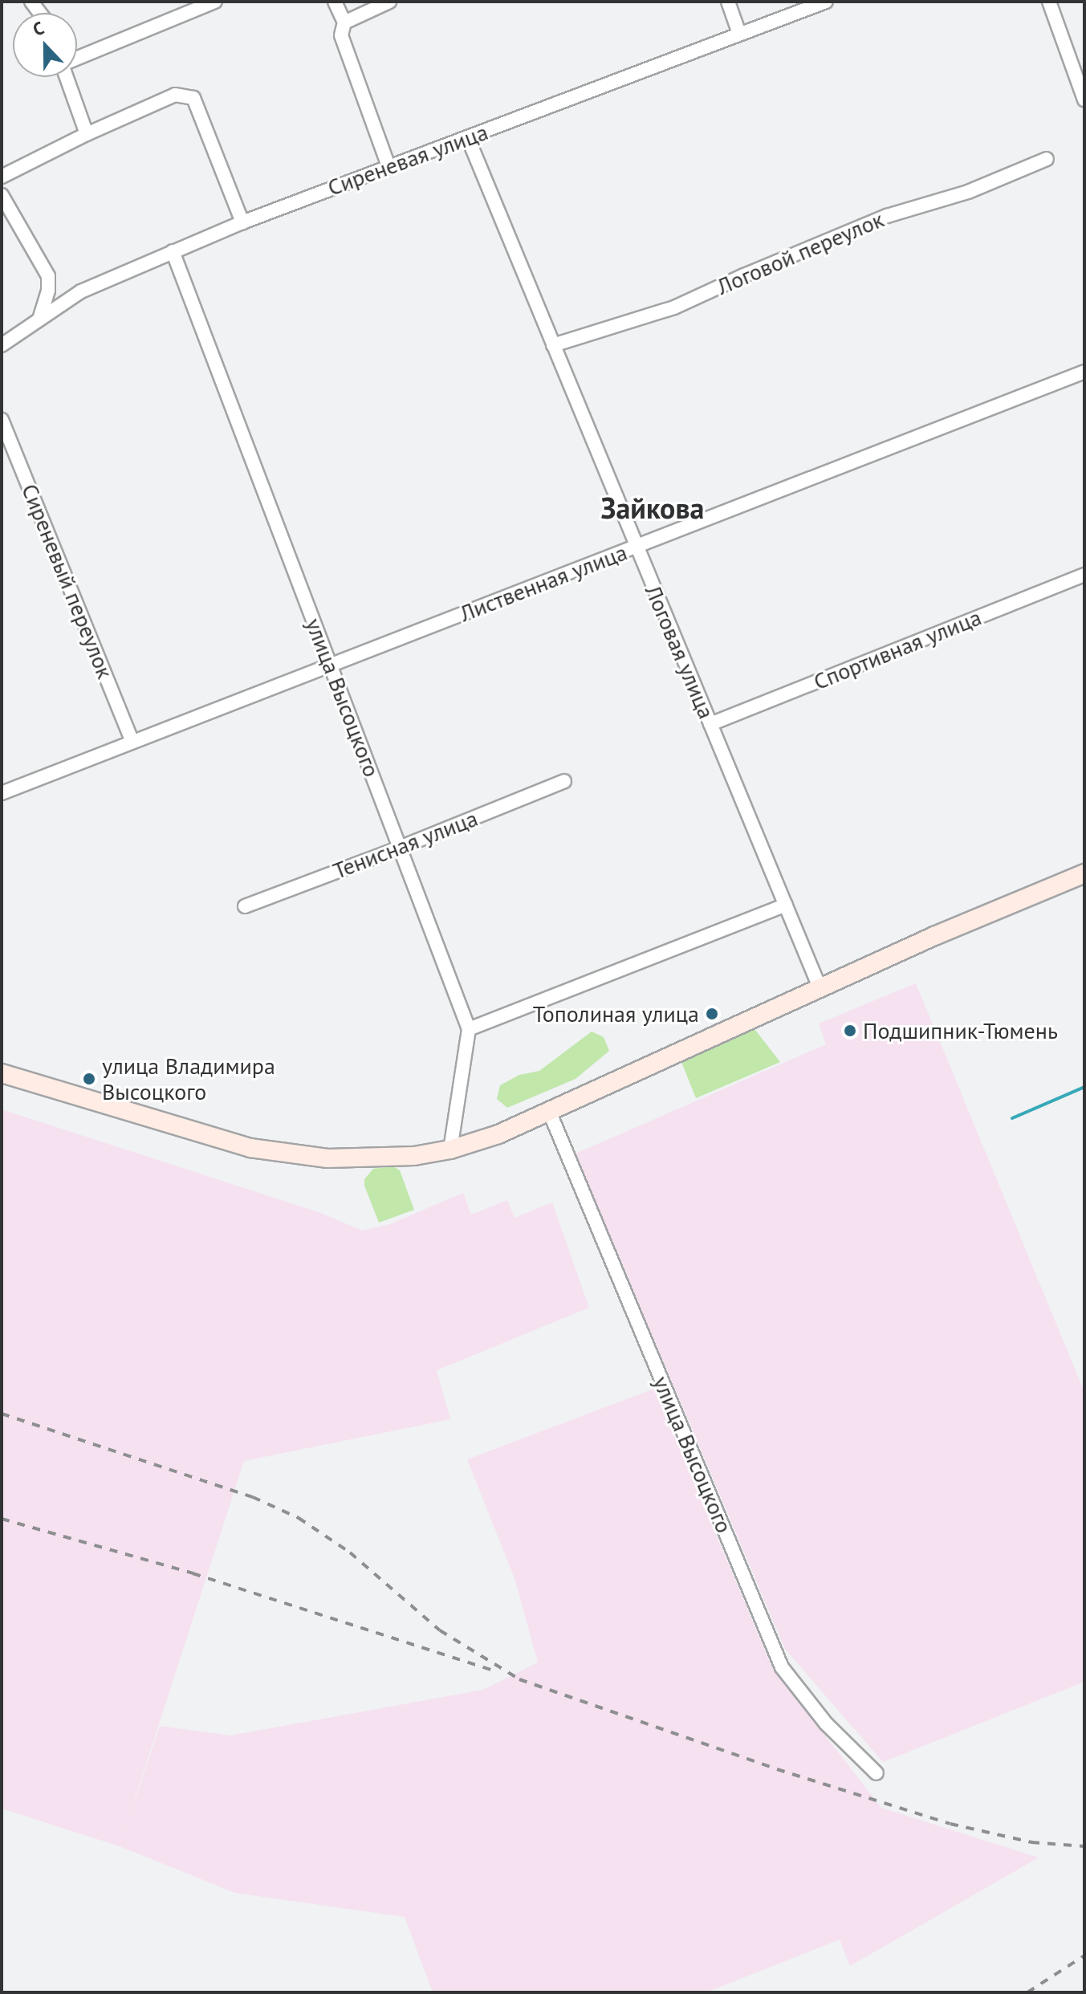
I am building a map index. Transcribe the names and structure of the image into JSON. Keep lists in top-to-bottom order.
{
  "streets": {
    "street": [
      "Сиреневая улица",
      "Логовой переулок",
      "Сиреневый переулок",
      "Лиственная улица",
      "Спортивная улица",
      "Логовая улица",
      "улица Высоцкого",
      "Тенисная улица"
    ]
  },
  "crossings": [
    ["Сиреневая улица", "Логовая улица"],
    ["Сиреневая улица", "улица Высоцкого"],
    ["Логовой переулок", "Логовая улица"],
    ["Сиреневый переулок", "Лиственная улица"],
    ["Лиственная улица", "Логовая улица"],
    ["Лиственная улица", "улица Высоцкого"],
    ["Спортивная улица", "Логовая улица"],
    ["улица Высоцкого", "Тенисная улица"]
  ],
  "districts": ["Зайкова"],
  "places": ["Тополиная улица", "Подшипник-Тюмень", "улица Владимира Высоцкого"],
  "north": "top"
}
